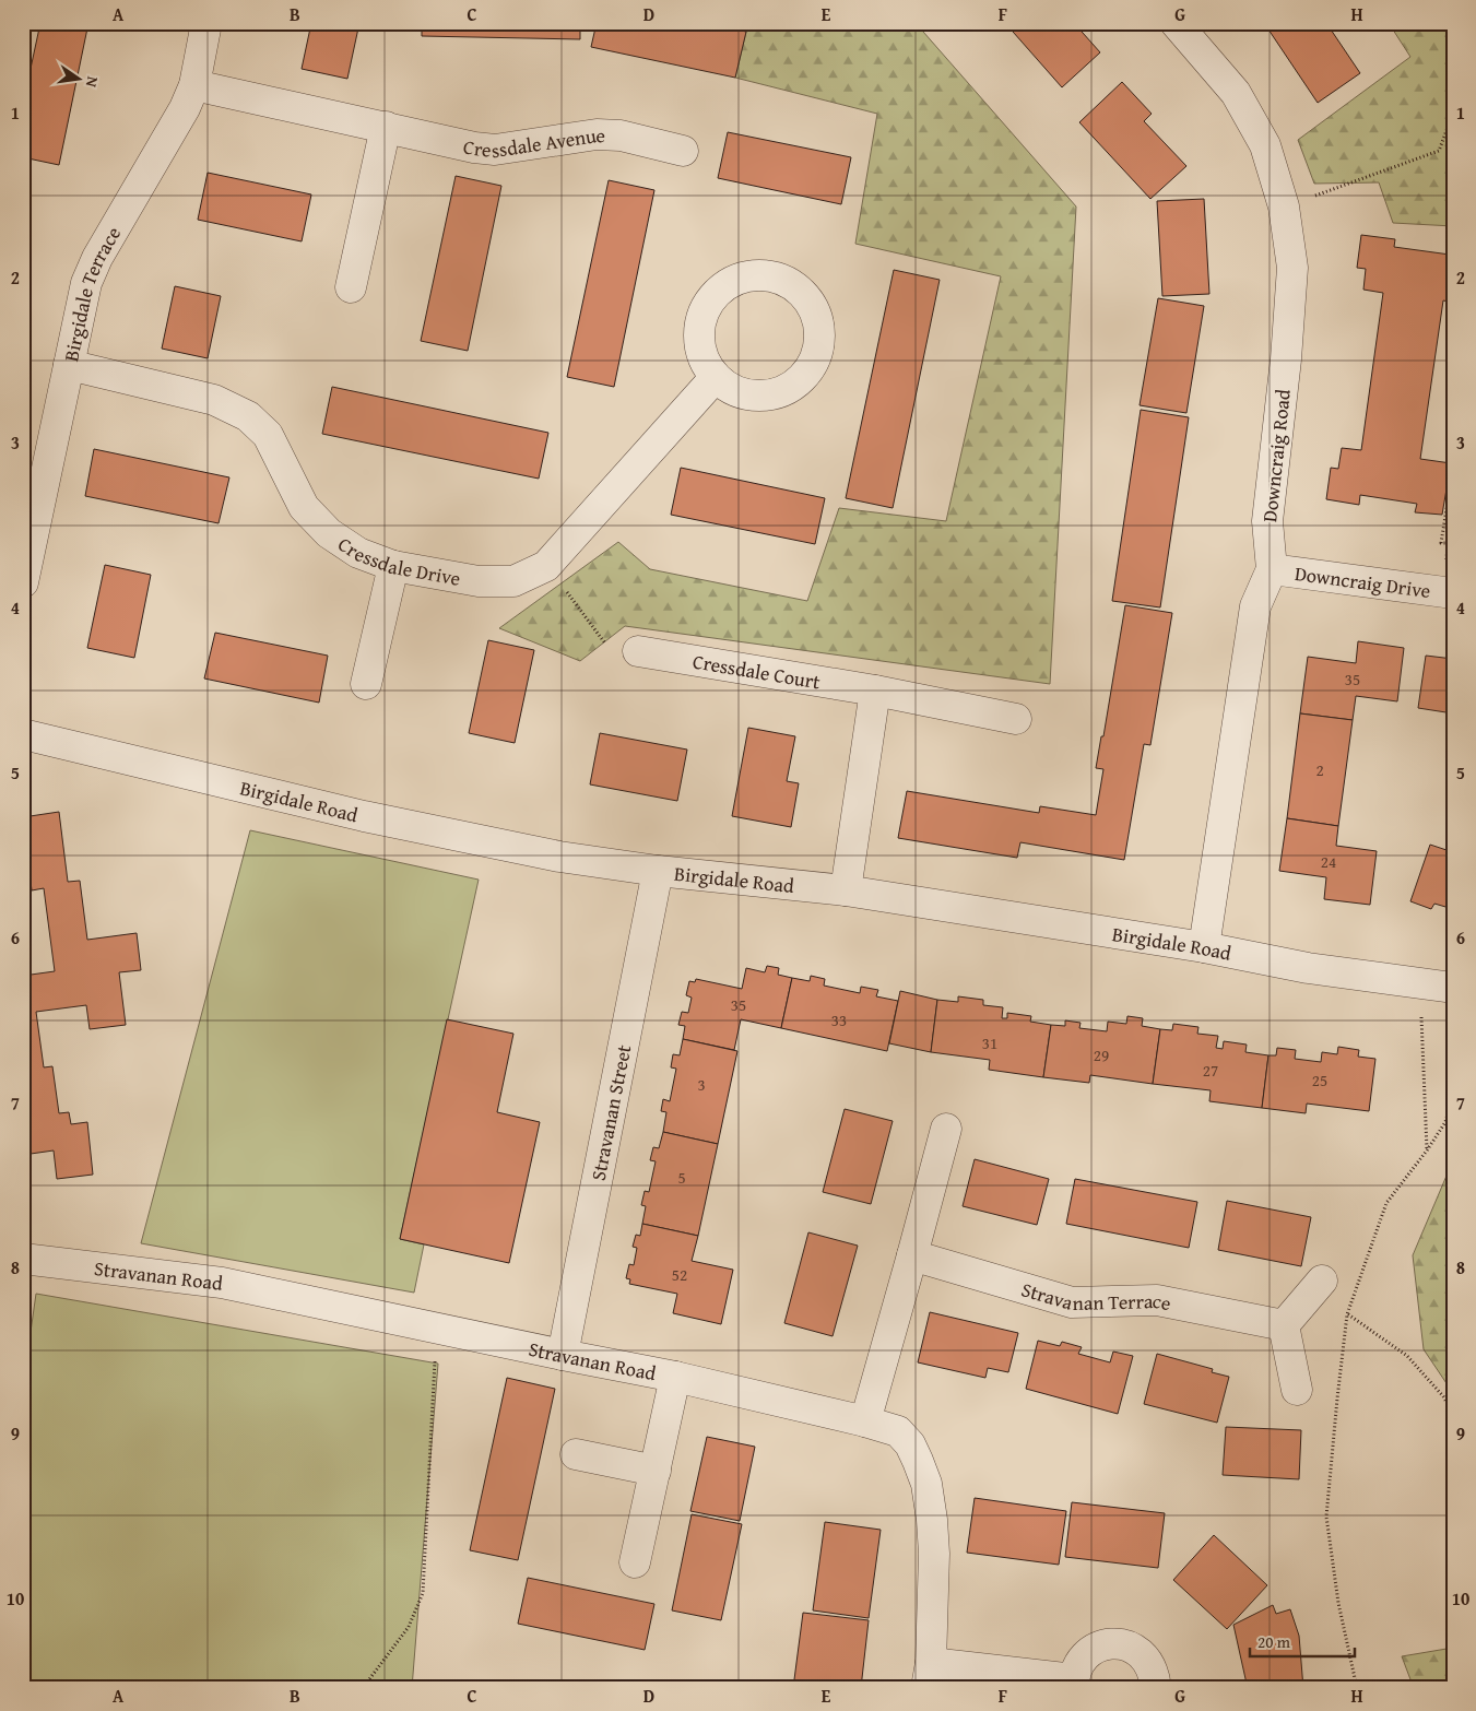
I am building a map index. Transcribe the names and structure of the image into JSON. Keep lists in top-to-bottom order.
{
  "streets": {
    "street": [
      "Cressdale Avenue",
      "Birgidale Terrace",
      "Downcraig Road",
      "Cressdale Drive",
      "Downcraig Drive",
      "Cressdale Court",
      "Birgidale Road",
      "Stravanan Street",
      "Stravanan Road",
      "Stravanan Terrace"
    ]
  },
  "crossings": [
    ["Cressdale Avenue", "Birgidale Terrace"],
    ["Birgidale Terrace", "Cressdale Drive"],
    ["Downcraig Road", "Downcraig Drive"],
    ["Downcraig Road", "Birgidale Road"],
    ["Birgidale Road", "Stravanan Street"],
    ["Stravanan Street", "Stravanan Road"]
  ],
  "house_numbers": [
    "35",
    "2",
    "24",
    "35",
    "33",
    "31",
    "29",
    "27",
    "25",
    "3",
    "5",
    "52"
  ],
  "scale_bar": "20 m",
  "north": "right",
  "grid": {
    "columns": [
      "A",
      "B",
      "C",
      "D",
      "E",
      "F",
      "G",
      "H"
    ],
    "rows": [
      "1",
      "2",
      "3",
      "4",
      "5",
      "6",
      "7",
      "8",
      "9",
      "10"
    ]
  }
}
